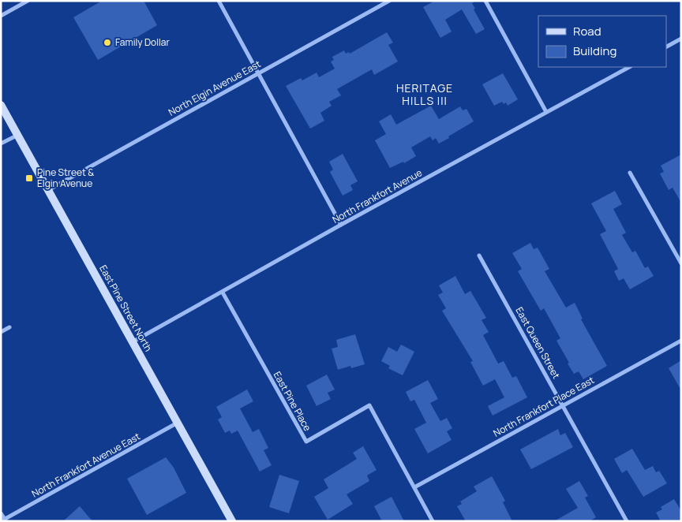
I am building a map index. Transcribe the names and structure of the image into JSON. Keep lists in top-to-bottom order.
{
  "streets": {
    "main road": ["East Pine Street North"],
    "street": [
      "North Elgin Avenue East",
      "North Frankfort Avenue",
      "East Queen Street",
      "East Pine Place",
      "North Frankfort Place East",
      "North Frankfort Avenue East"
    ]
  },
  "crossings": [
    ["North Elgin Avenue East", "East Pine Street North"],
    ["North Frankfort Avenue", "East Pine Street North"],
    ["North Frankfort Avenue", "East Pine Place"],
    ["East Pine Street North", "North Frankfort Avenue East"],
    ["East Queen Street", "North Frankfort Place East"],
    ["East Pine Place", "North Frankfort Place East"]
  ],
  "districts": ["HERITAGE HILLS III"],
  "places": {
    "other": ["Family Dollar"],
    "transit": ["Pine Street & Elgin Avenue"]
  },
  "legend": ["Road", "Building"]
}
